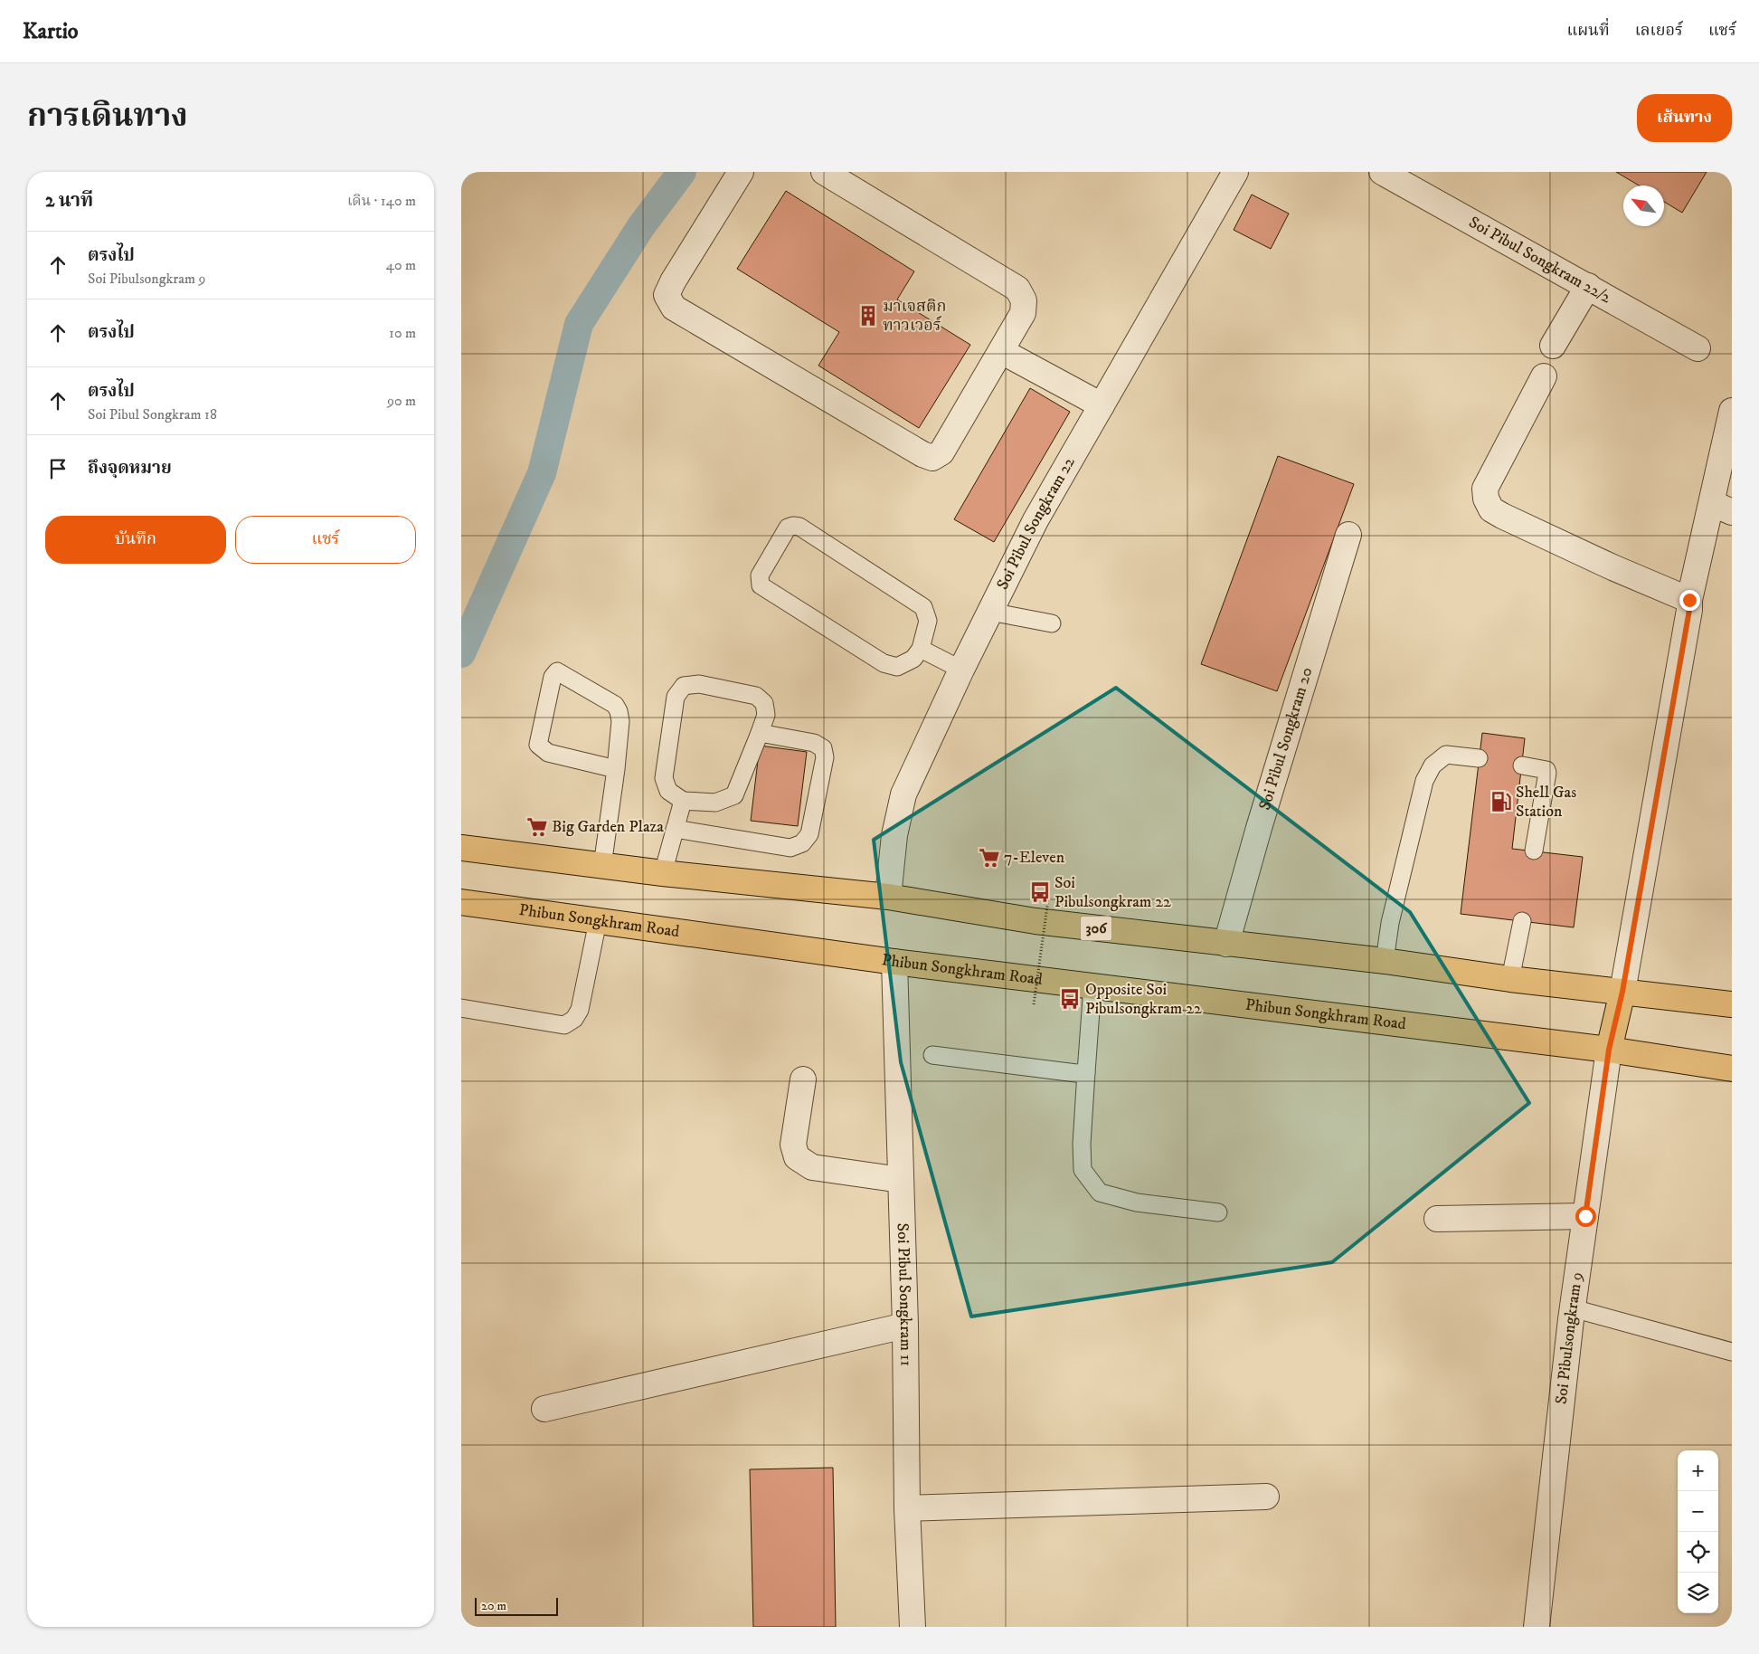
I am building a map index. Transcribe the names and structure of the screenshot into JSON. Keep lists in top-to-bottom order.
{
  "streets": {
    "main road": ["Phibun Songkhram Road", "306"],
    "street": [
      "Soi Pibul Songkram 22/2",
      "Soi Pibul Songkram 22",
      "Soi Pibul Songkram 20",
      "Soi Pibul Songkram 11",
      "Soi Pibulsongkram 9"
    ]
  },
  "crossings": [
    ["Soi Pibul Songkram 22", "306"],
    ["Soi Pibul Songkram 20", "306"],
    ["Phibun Songkhram Road", "Soi Pibul Songkram 11"],
    ["Phibun Songkhram Road", "Soi Pibulsongkram 9"]
  ],
  "places": {
    "building": ["มาเจสติก ทาวเวอร์"],
    "fuel station": ["Shell Gas Station"],
    "supermarket": ["Big Garden Plaza", "7-Eleven"],
    "bus stop": ["Soi Pibulsongkram 22", "Opposite Soi Pibulsongkram 22"]
  },
  "scale_bar": "20 m",
  "north": "top left",
  "page": {
    "header": "Kartio",
    "nav": ["แผนที่", "เลเยอร์", "แชร์"],
    "title": "การเดินทาง",
    "buttons": [
      "เส้นทาง",
      ["บันทึก", "แชร์"]
    ],
    "heading": ["2 นาที", "เดิน · 140 m"],
    "list": [
      ["ตรงไป", "Soi Pibulsongkram 9", "40 m"],
      ["ตรงไป", "10 m"],
      ["ตรงไป", "Soi Pibul Songkram 18", "90 m"],
      "ถึงจุดหมาย"
    ],
    "map_buttons": ["+", "−"],
    "scale": "20 m"
  }
}
